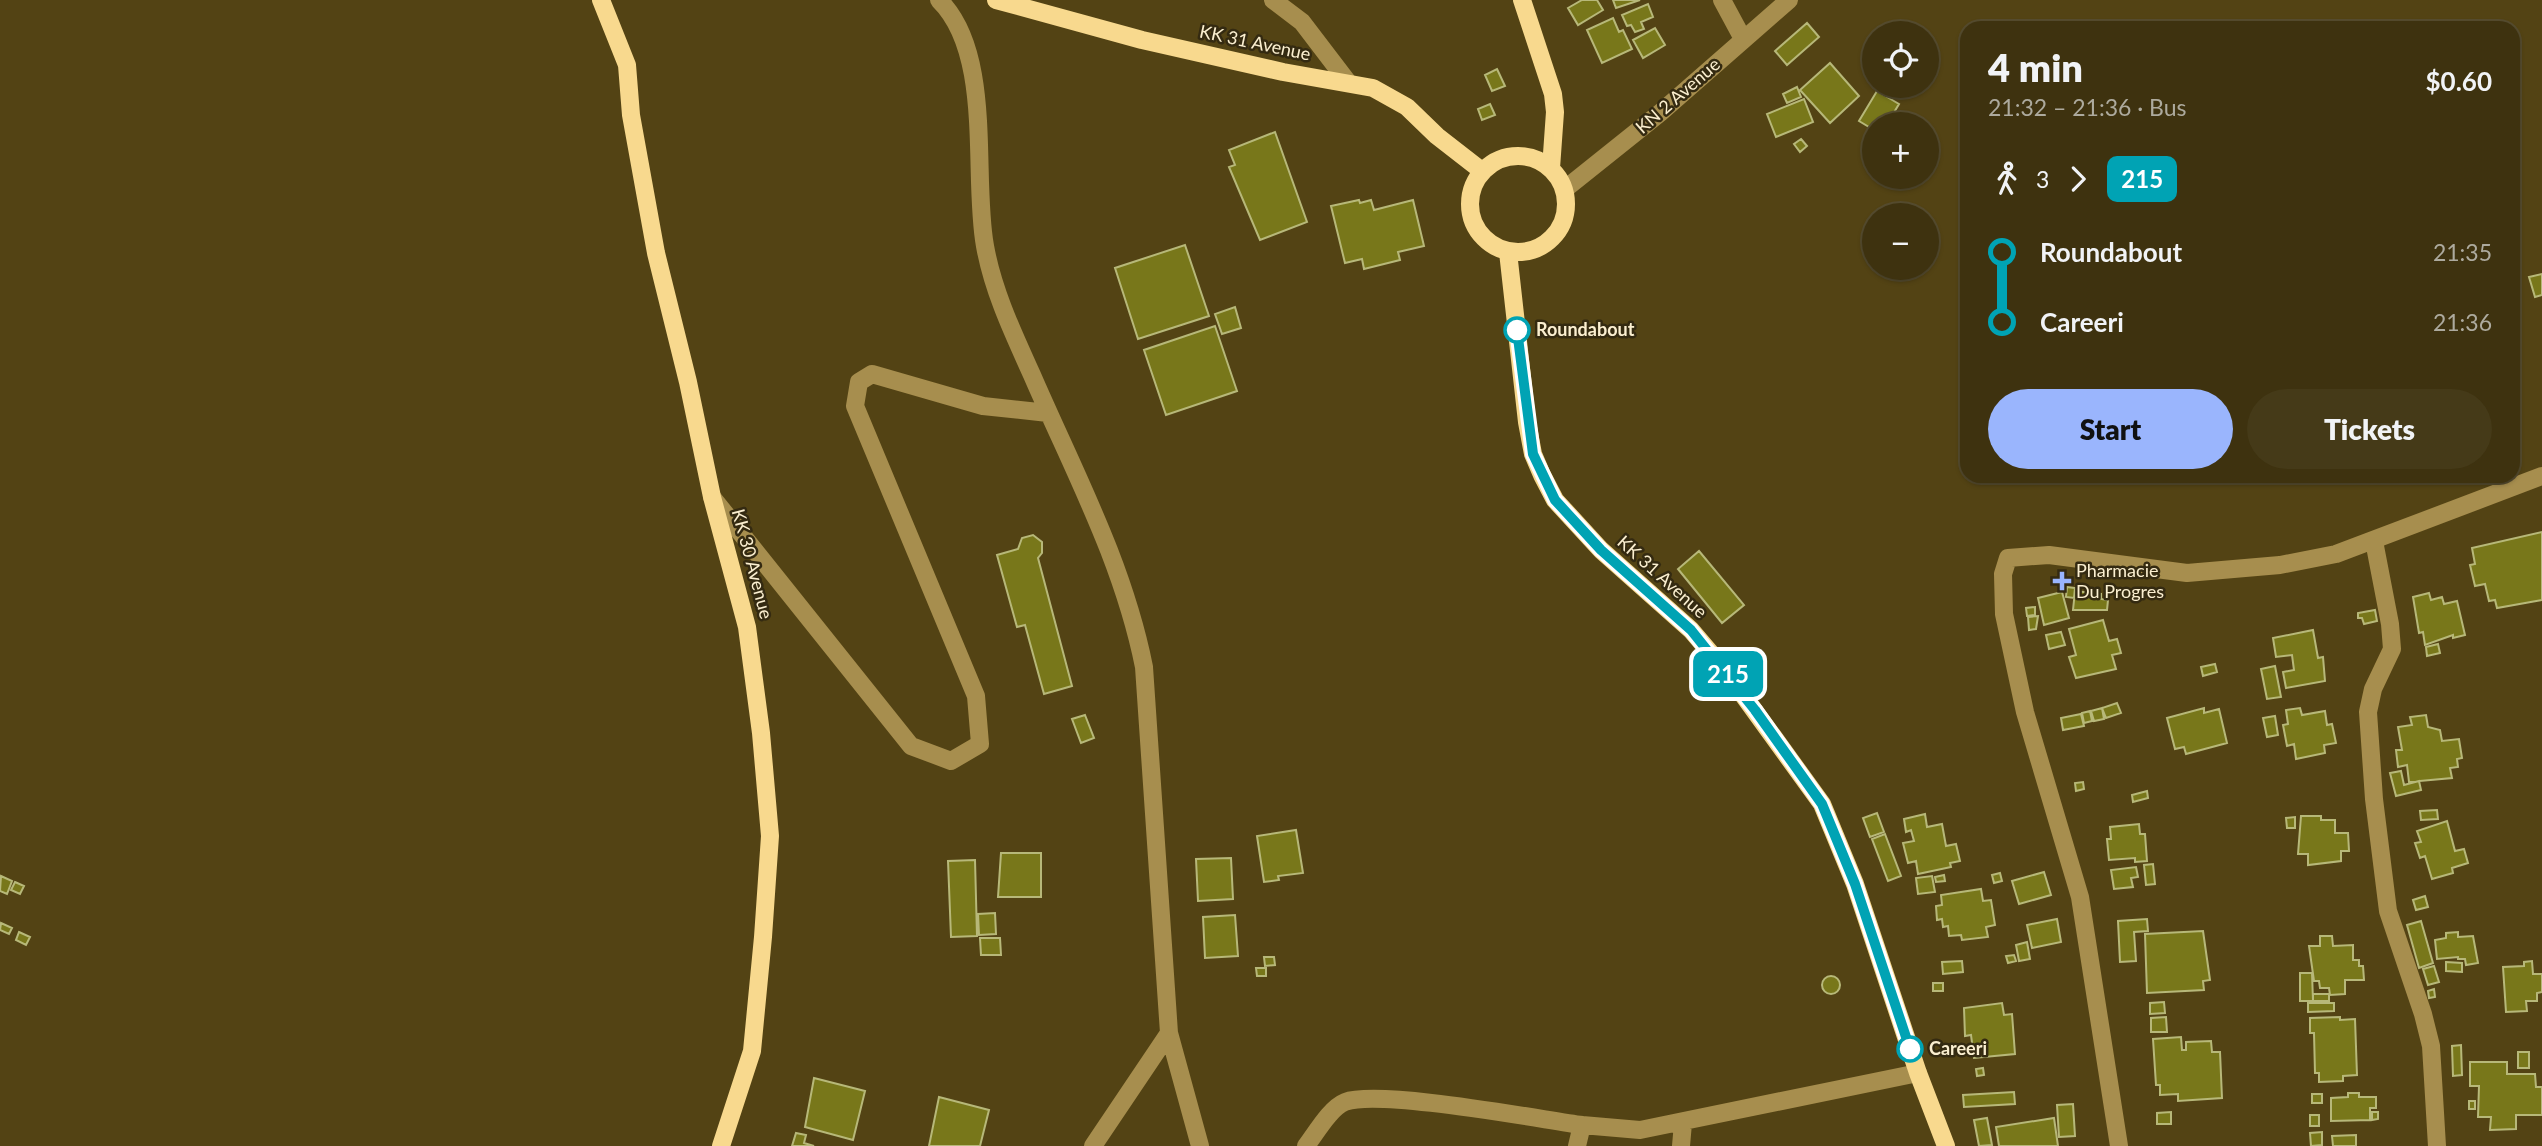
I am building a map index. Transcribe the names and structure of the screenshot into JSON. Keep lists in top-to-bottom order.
{
  "streets": {
    "main road": ["KK 31 Avenue", "KK 30 Avenue"],
    "street": ["KN 2 Avenue"]
  },
  "crossings": [
    ["KK 31 Avenue", "KN 2 Avenue"]
  ],
  "places": {
    "other": ["Roundabout", "Careeri"],
    "health": ["Pharmacie Du Progres"]
  },
  "lines": ["bus line 215"],
  "page": {
    "on_map": "215",
    "map_buttons": ["+", "−"],
    "heading": ["4 min", "21:32 – 21:36 · Bus", "$0.60"],
    "legs": ["3", "215"],
    "list": [
      {
        "name": "Roundabout",
        "value": "21:35"
      },
      {
        "name": "Careeri",
        "value": "21:36"
      }
    ],
    "buttons": ["Start", "Tickets"]
  }
}
